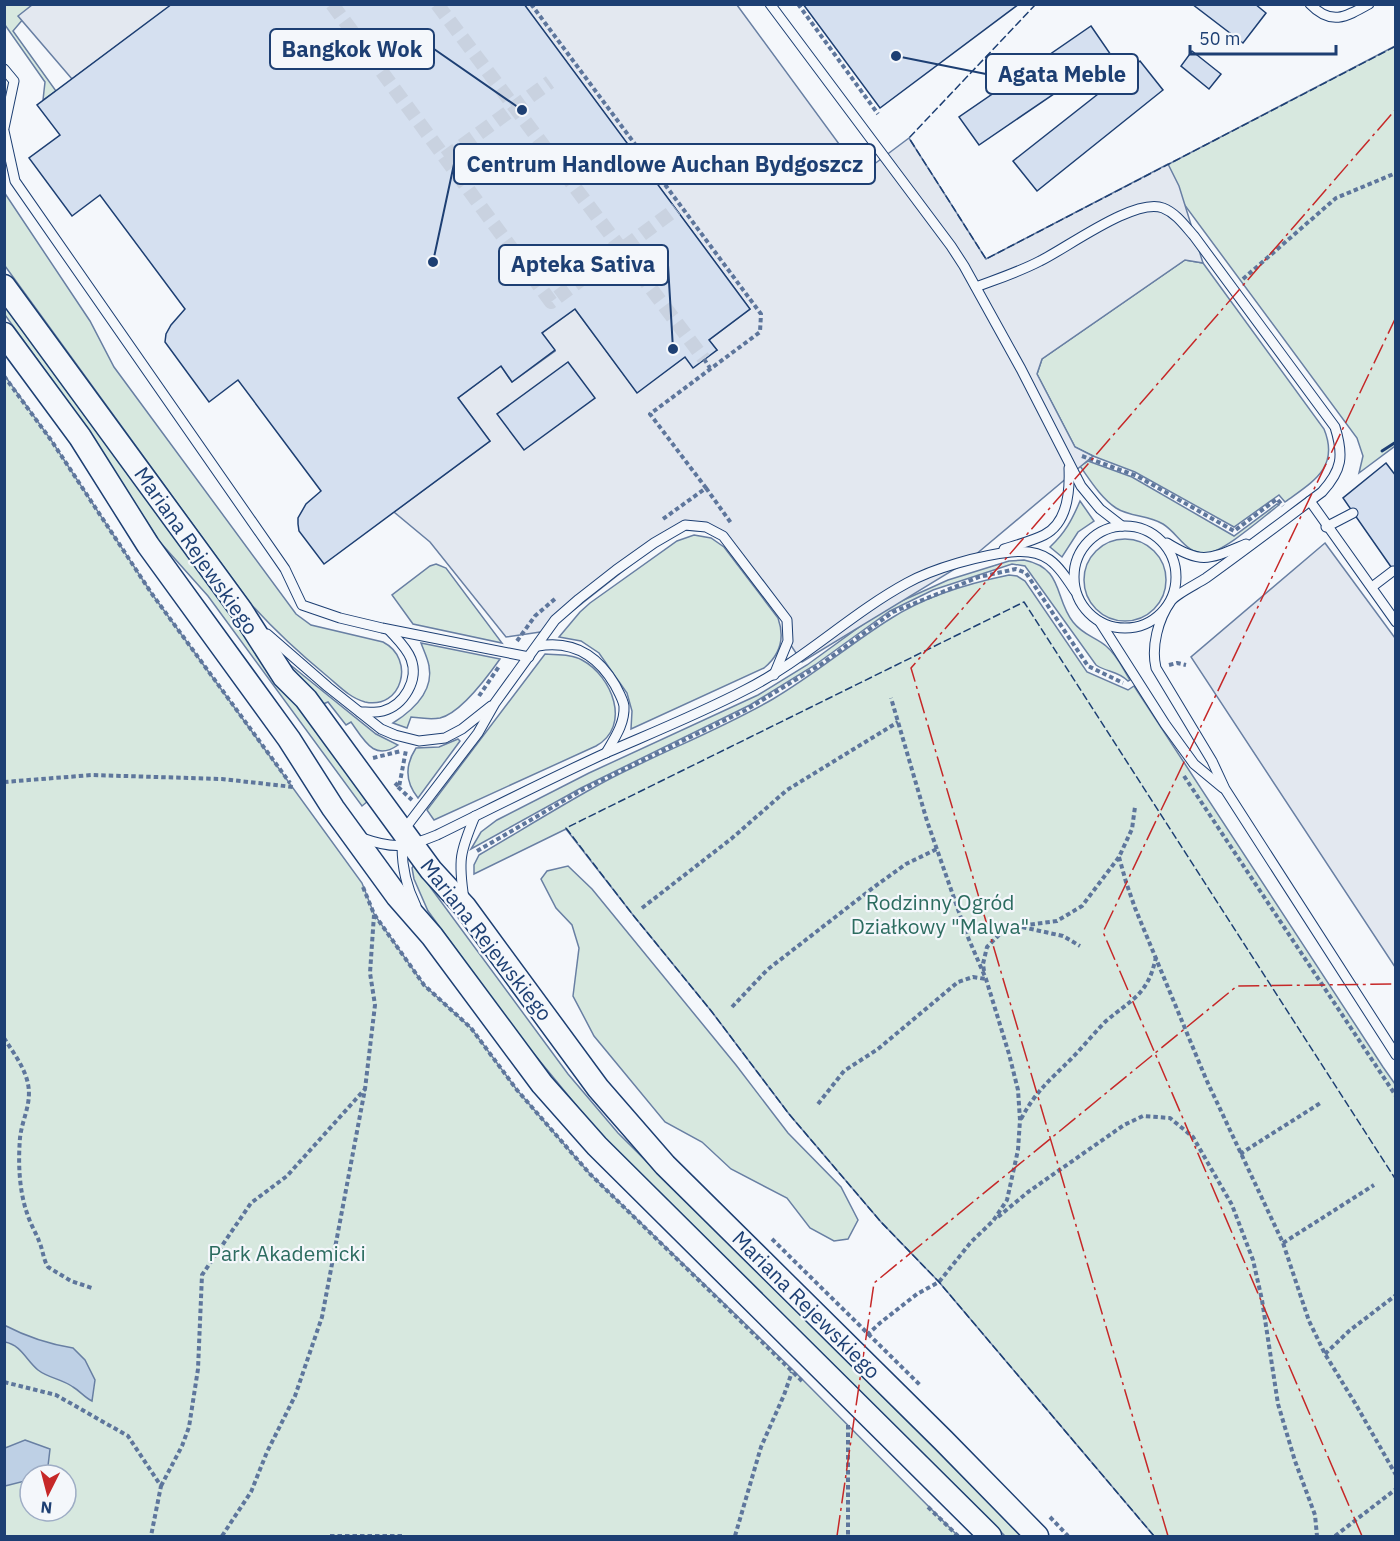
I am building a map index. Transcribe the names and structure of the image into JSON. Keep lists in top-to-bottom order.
{
  "streets": {
    "street": ["Mariana Rejewskiego"]
  },
  "parks": ["Rodzinny Ogród Działkowy \"Malwa\"", "Park Akademicki"],
  "places": [
    "Agata Meble",
    "Bangkok Wok",
    "Centrum Handlowe Auchan Bydgoszcz",
    "Apteka Sativa"
  ],
  "scale_bar": "50 m",
  "north": "bottom"
}
